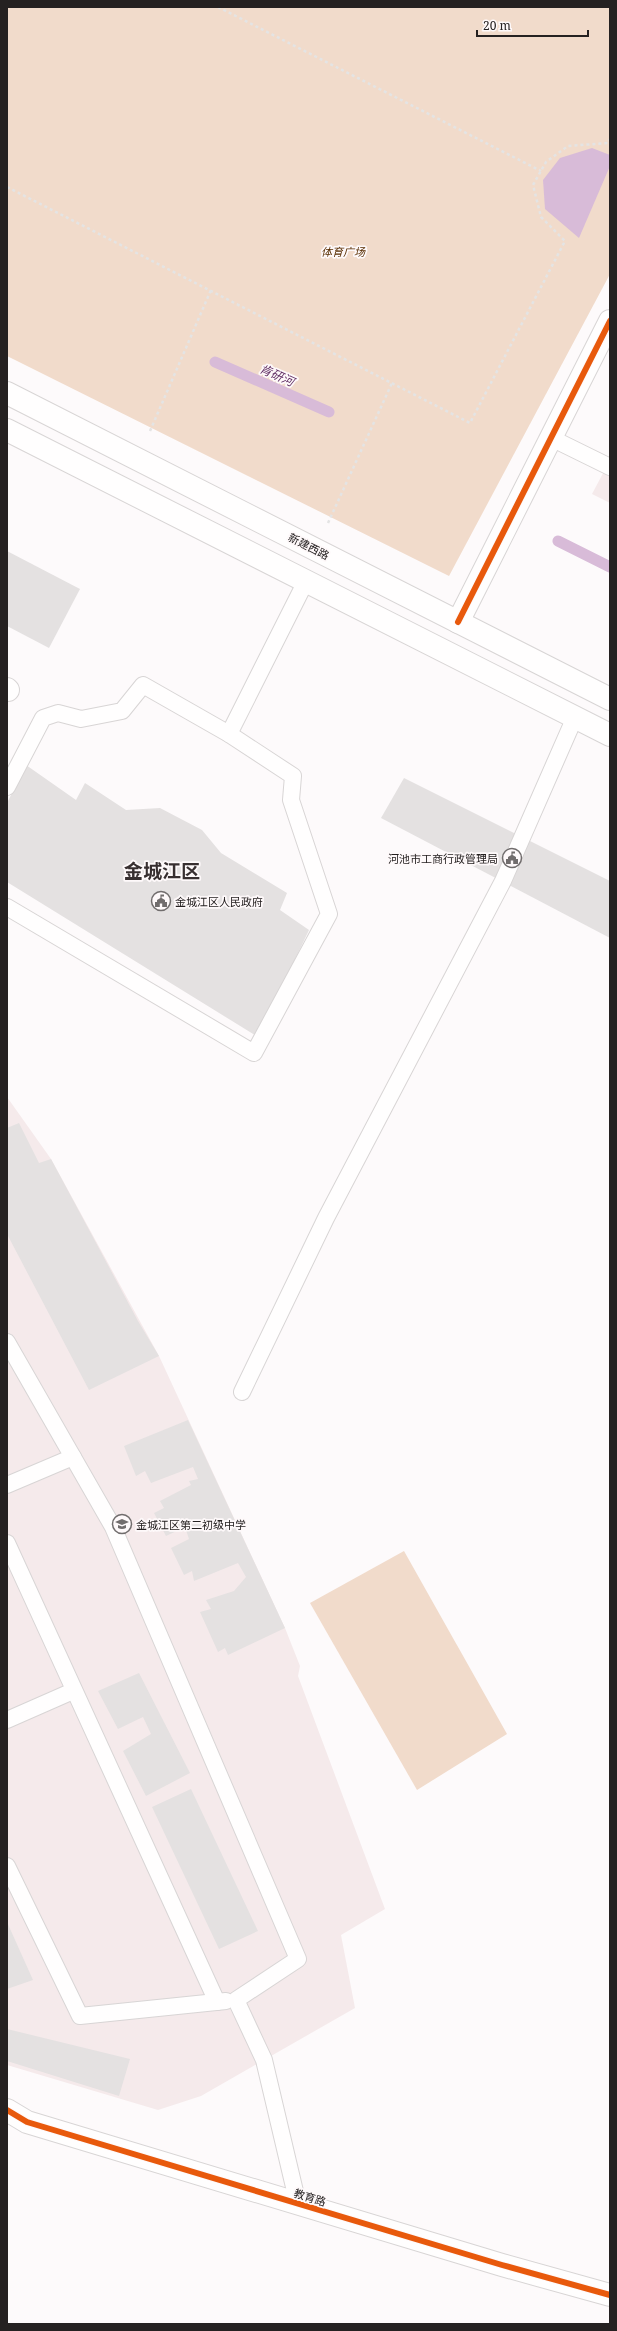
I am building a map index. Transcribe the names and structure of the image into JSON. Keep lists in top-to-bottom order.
{
  "streets": {
    "main road": ["新建西路", "教育路"]
  },
  "districts": ["金城江区"],
  "water": ["肯研河"],
  "parks": ["体育广场"],
  "places": {
    "public building": ["河池市工商行政管理局", "金城江区人民政府"],
    "school or university": ["金城江区第二初级中学"]
  },
  "scale_bar": "20 m"
}
